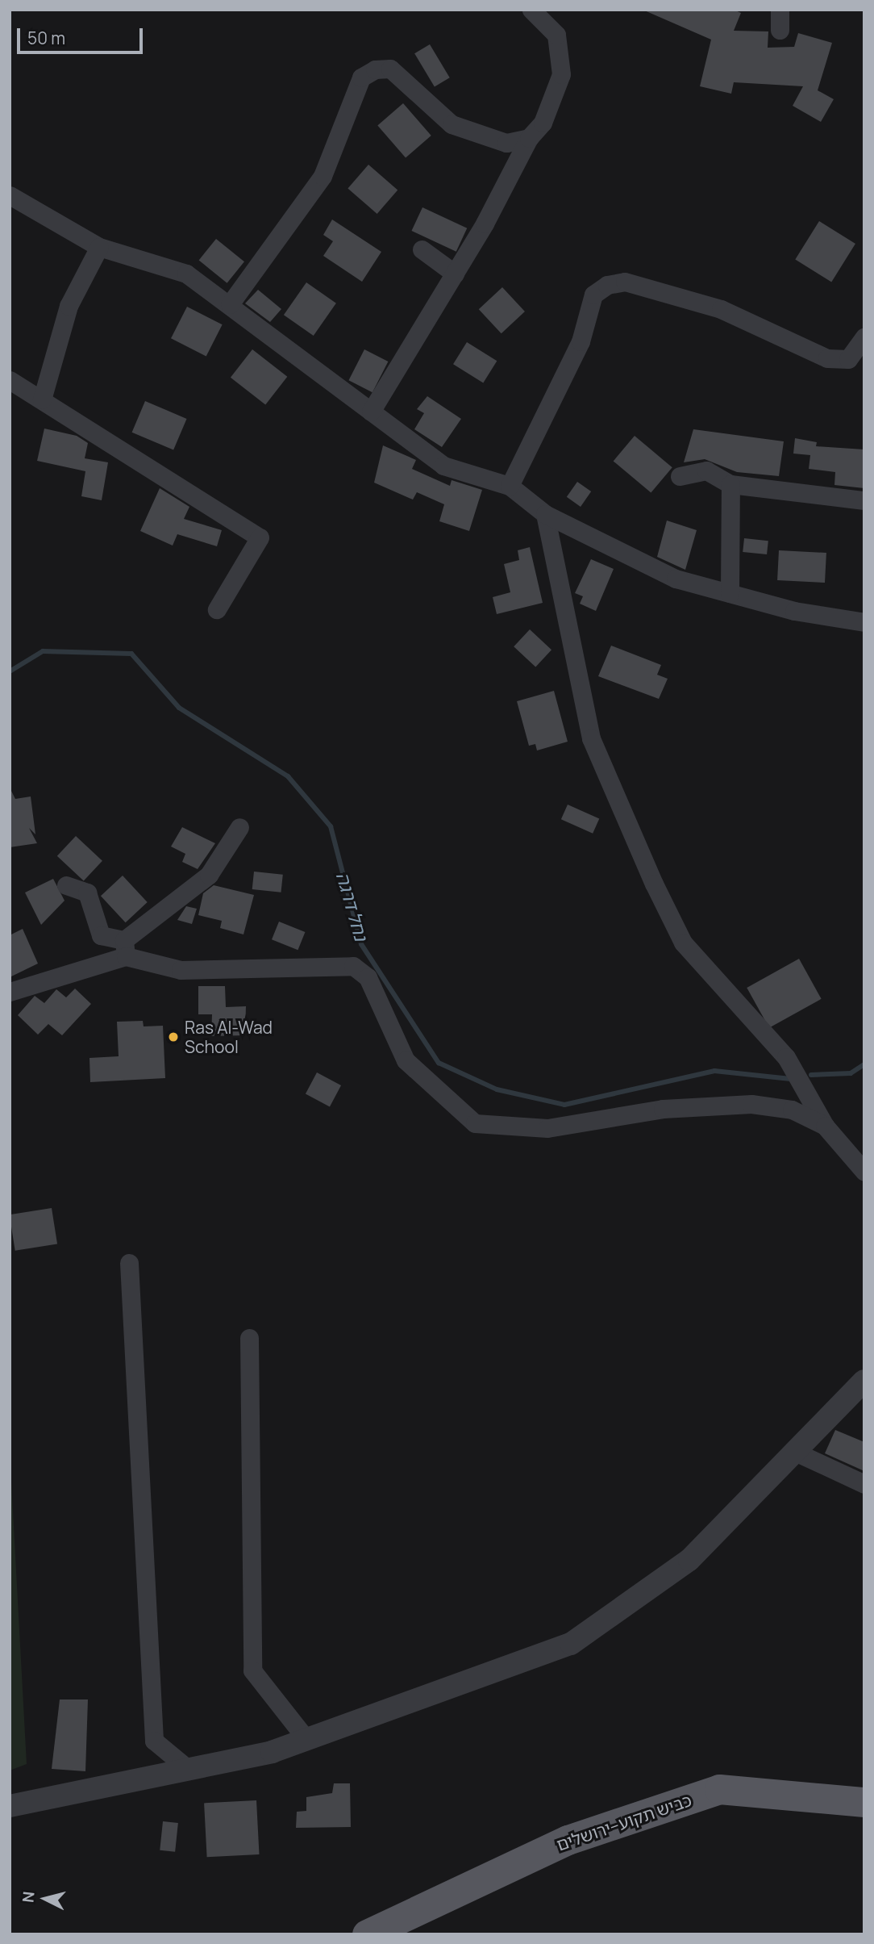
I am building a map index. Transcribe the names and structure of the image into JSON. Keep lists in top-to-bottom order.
{
  "streets": {
    "main road": ["כביש תקוע–ירושלים"]
  },
  "water": ["נחל דרגה"],
  "places": ["Ras Al-Wad School"],
  "scale_bar": "50 m",
  "north": "left"
}
